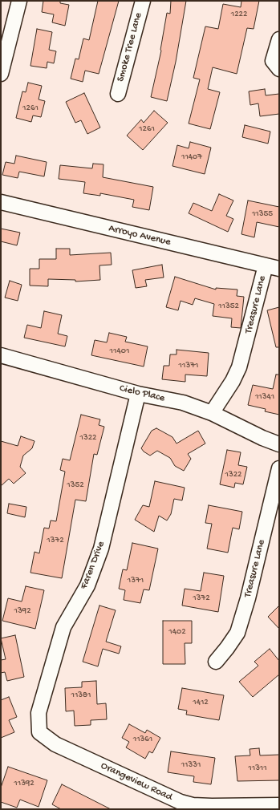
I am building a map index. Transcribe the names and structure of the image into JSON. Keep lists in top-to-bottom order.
{
  "streets": {
    "street": [
      "Smoke Tree Lane",
      "Arroyo Avenue",
      "Treasure Lane",
      "Cielo Place",
      "Faren Drive",
      "Orangeview Road"
    ]
  },
  "crossings": [
    ["Arroyo Avenue", "Treasure Lane"],
    ["Treasure Lane", "Cielo Place"],
    ["Cielo Place", "Faren Drive"],
    ["Faren Drive", "Orangeview Road"]
  ],
  "house_numbers": [
    "1222",
    "1261",
    "1261",
    "11407",
    "11355",
    "11352",
    "11401",
    "11371",
    "11341",
    "1322",
    "1322",
    "1352",
    "1372",
    "1371",
    "1372",
    "1392",
    "1402",
    "11381",
    "1412",
    "11361",
    "11331",
    "11311",
    "11392"
  ]
}
